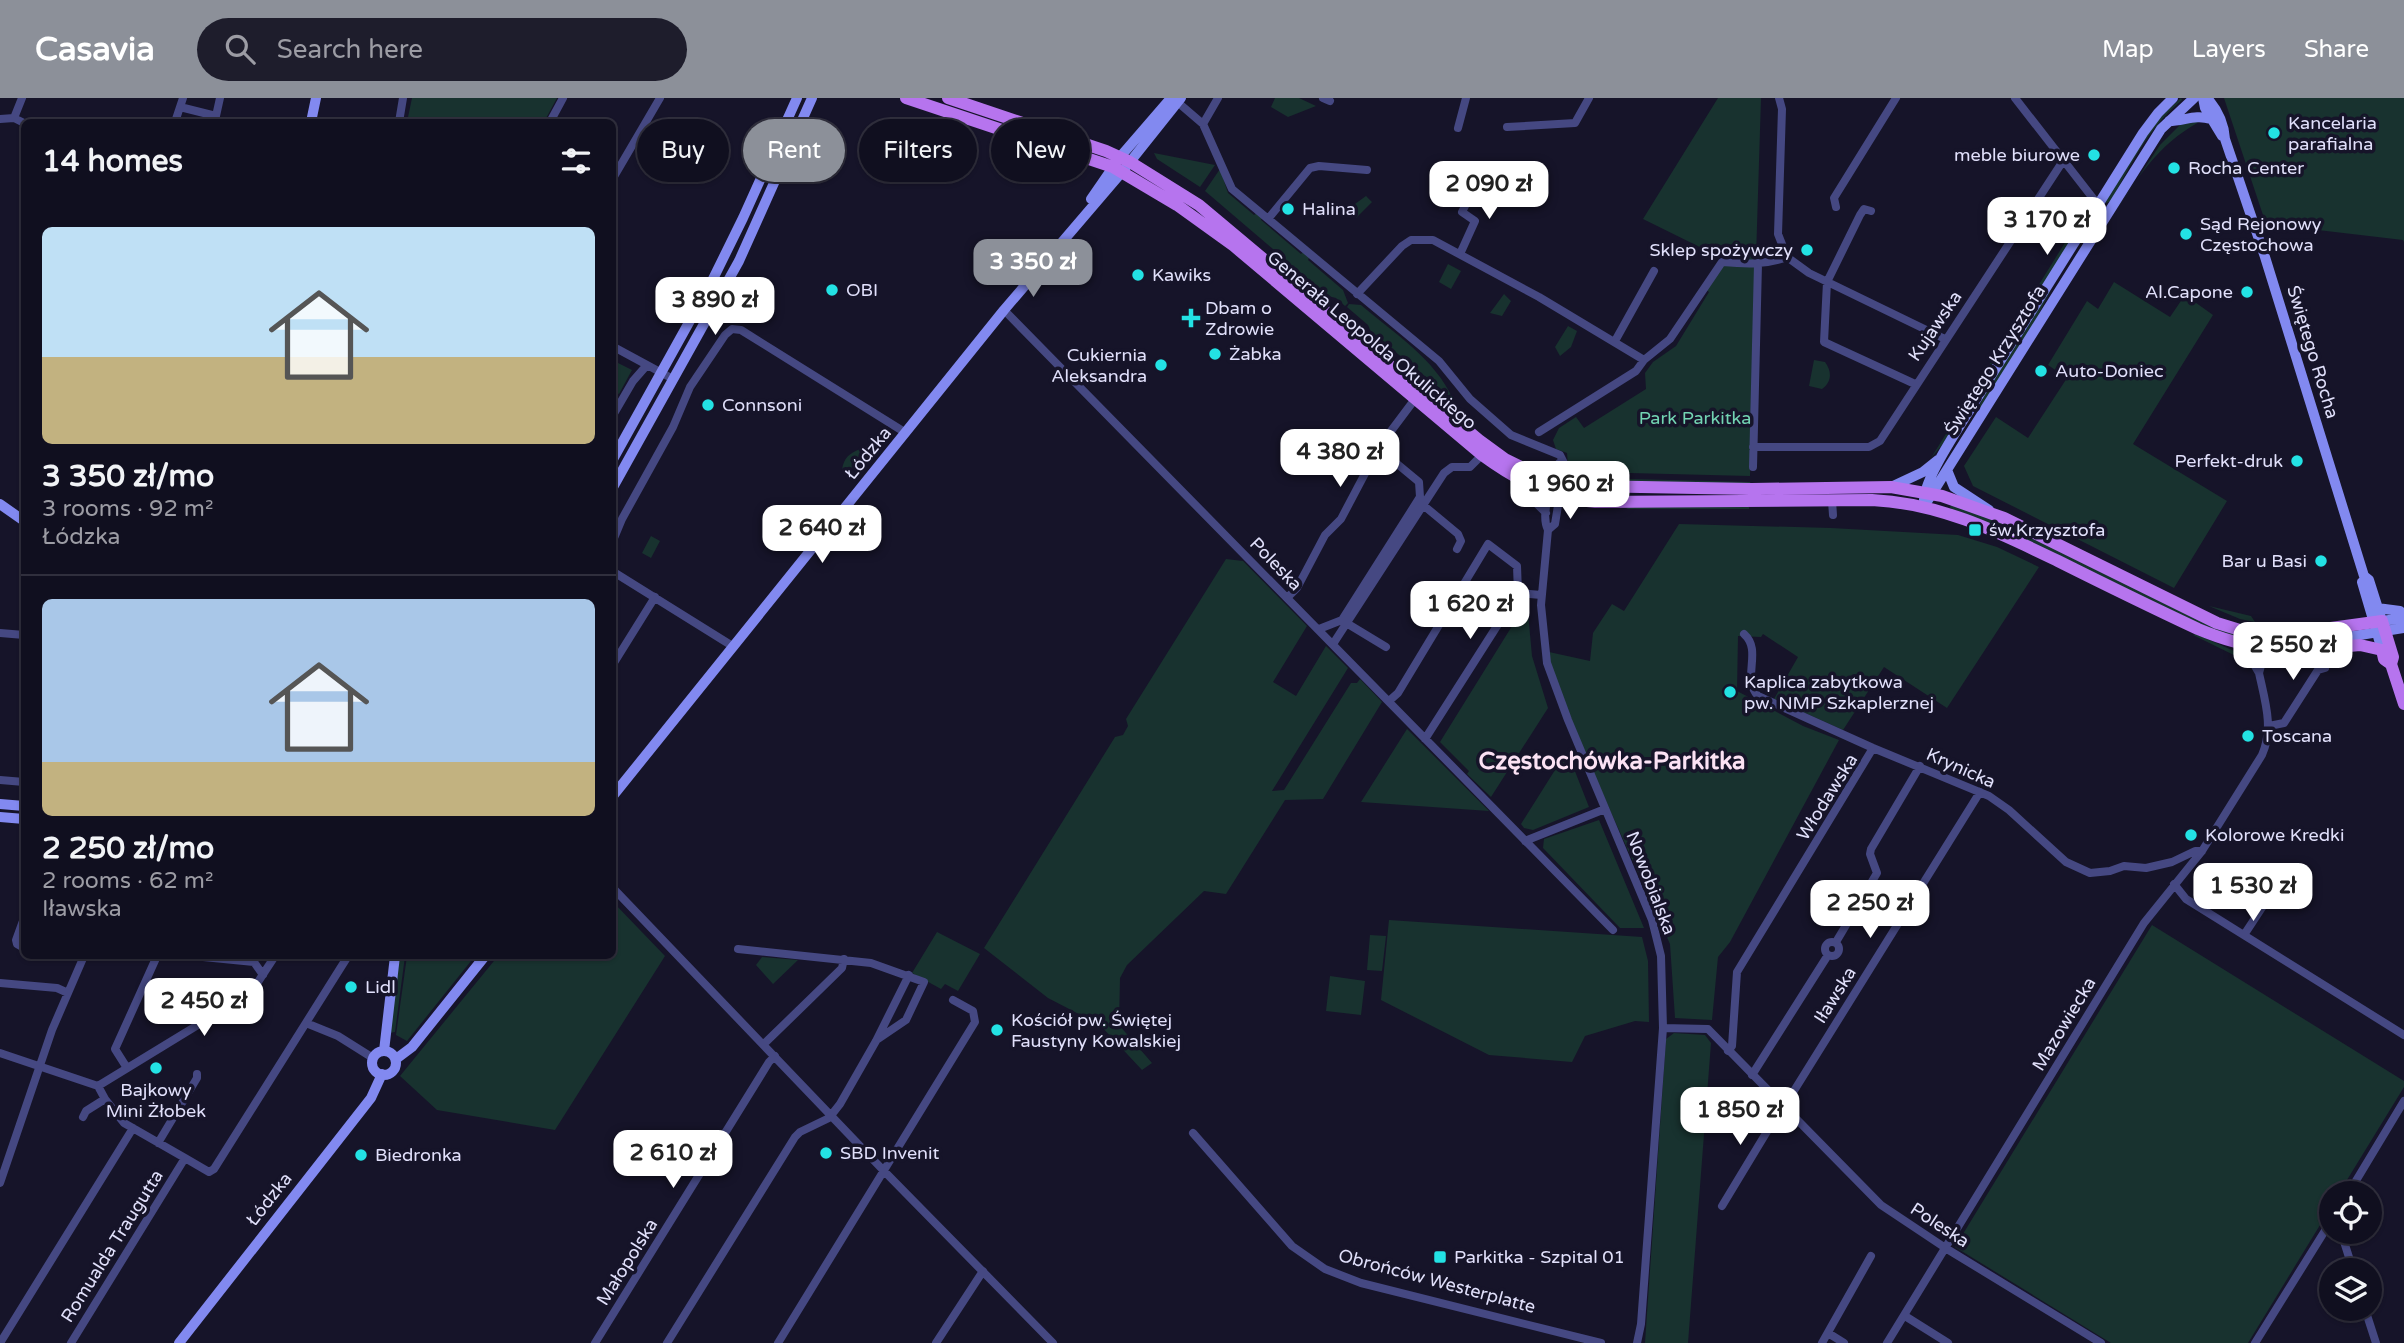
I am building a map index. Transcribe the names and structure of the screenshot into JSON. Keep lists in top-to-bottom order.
{
  "streets": {
    "main road": ["Generała Leopolda Okulickiego", "Świętego Rocha"],
    "street": [
      "Kujawska",
      "Świętego Krzysztofa",
      "Łódzka",
      "Poleska",
      "Krynicka",
      "Włodawska",
      "Nowobialska",
      "Iławska",
      "Mazowiecka",
      "Romualda Traugutta",
      "Małopolska",
      "Obrońców Westerplatte"
    ]
  },
  "crossings": [
    ["Generała Leopolda Okulickiego", "Świętego Rocha"],
    ["Generała Leopolda Okulickiego", "Świętego Krzysztofa"],
    ["Generała Leopolda Okulickiego", "Łódzka"],
    ["Generała Leopolda Okulickiego", "Nowobialska"],
    ["Generała Leopolda Okulickiego", "Mazowiecka"],
    ["Łódzka", "Poleska"],
    ["Poleska", "Włodawska"],
    ["Poleska", "Nowobialska"],
    ["Poleska", "Iławska"],
    ["Poleska", "Mazowiecka"],
    ["Krynicka", "Włodawska"],
    ["Krynicka", "Iławska"],
    ["Krynicka", "Mazowiecka"]
  ],
  "districts": ["Częstochówka-Parkitka"],
  "parks": ["Park Parkitka"],
  "places": {
    "other": [
      "Kancelaria parafialna",
      "meble biurowe",
      "Rocha Center",
      "Halina",
      "Sąd Rejonowy Częstochowa",
      "Sklep spożywczy",
      "Kawiks",
      "OBI",
      "Al.Capone",
      "Żabka",
      "Cukiernia Aleksandra",
      "Auto-Doniec",
      "Connsoni",
      "Perfekt-druk",
      "Bar u Basi",
      "Kaplica zabytkowa pw. NMP Szkaplerznej",
      "Toscana",
      "Kolorowe Kredki",
      "Lidl",
      "Kościół pw. Świętej Faustyny Kowalskiej",
      "Bajkowy Mini Żłobek",
      "SBD Invenit",
      "Biedronka"
    ],
    "health": ["Dbam o Zdrowie"],
    "transit": ["św.Krzysztofa", "Parkitka - Szpital 01"]
  },
  "page": {
    "header": "Casavia",
    "search": "Search here",
    "nav": ["Map", "Layers", "Share"],
    "chip": [
      "Buy",
      "Rent",
      "Filters",
      "New"
    ],
    "heading": "14 homes",
    "price": [
      "2 090 zł",
      "3 170 zł",
      "3 350 zł",
      "3 890 zł",
      "4 380 zł",
      "1 960 zł",
      "2 640 zł",
      "1 620 zł",
      "2 550 zł",
      "1 530 zł",
      "2 250 zł",
      "2 450 zł",
      "1 850 zł",
      "2 610 zł"
    ],
    "list": [
      {
        "name": "3 350 zł/mo",
        "note": "3 rooms · 92 m² · Łódzka"
      },
      {
        "name": "2 250 zł/mo",
        "note": "2 rooms · 62 m² · Iławska"
      }
    ]
  }
}
